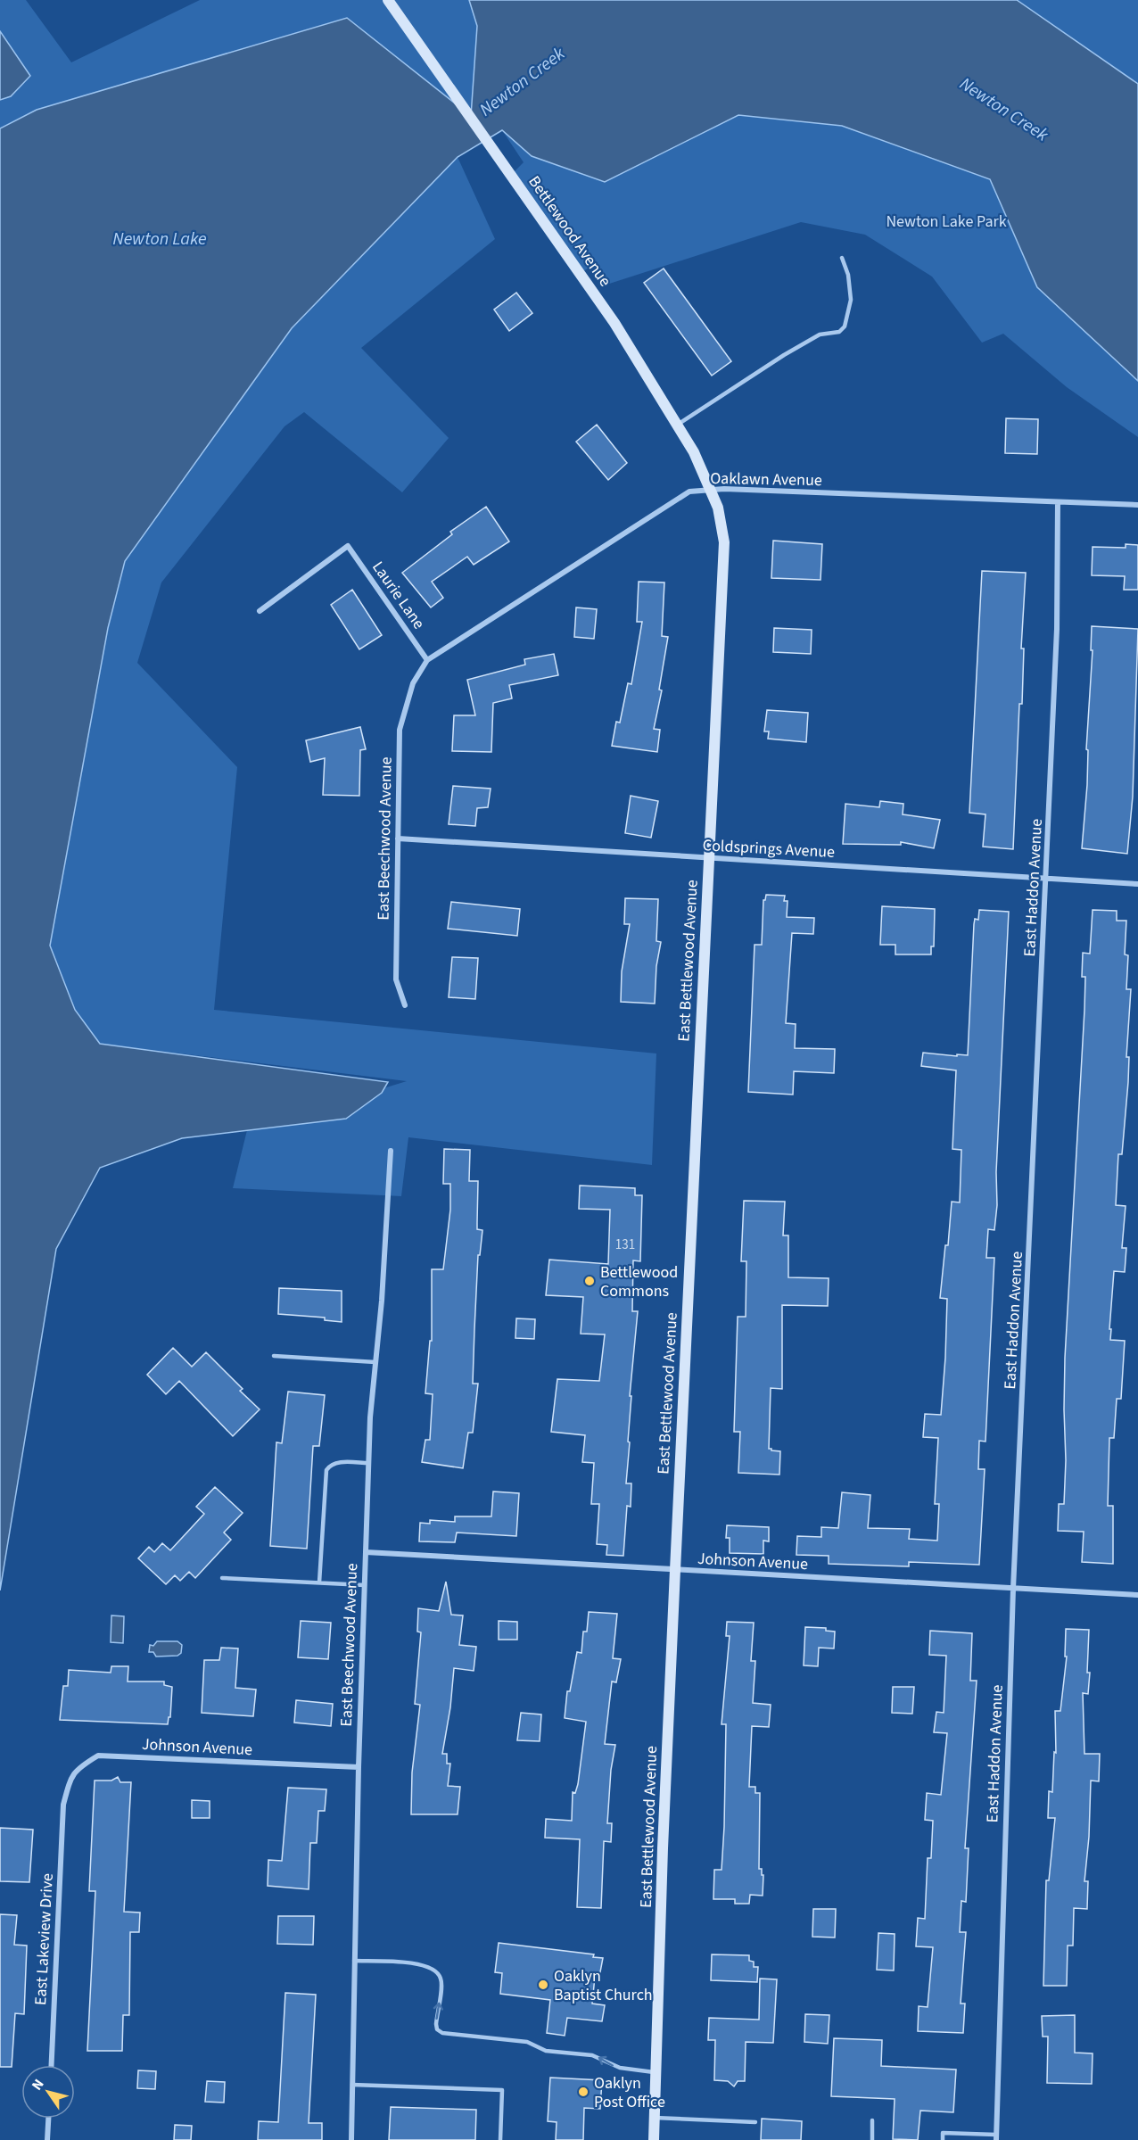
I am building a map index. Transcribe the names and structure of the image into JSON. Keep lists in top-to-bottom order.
{
  "streets": {
    "street": [
      "Bettlewood Avenue",
      "Oaklawn Avenue",
      "Laurie Lane",
      "East Beechwood Avenue",
      "Coldsprings Avenue",
      "East Haddon Avenue",
      "East Bettlewood Avenue",
      "Johnson Avenue",
      "East Lakeview Drive"
    ]
  },
  "crossings": [
    ["Bettlewood Avenue", "Oaklawn Avenue"],
    ["Bettlewood Avenue", "East Bettlewood Avenue"],
    ["Oaklawn Avenue", "Laurie Lane"],
    ["Oaklawn Avenue", "East Beechwood Avenue"],
    ["Oaklawn Avenue", "East Haddon Avenue"],
    ["Oaklawn Avenue", "East Bettlewood Avenue"],
    ["East Beechwood Avenue", "Coldsprings Avenue"],
    ["East Beechwood Avenue", "Johnson Avenue"],
    ["Coldsprings Avenue", "East Haddon Avenue"],
    ["Coldsprings Avenue", "East Bettlewood Avenue"],
    ["East Haddon Avenue", "Johnson Avenue"],
    ["East Bettlewood Avenue", "Johnson Avenue"],
    ["Johnson Avenue", "East Lakeview Drive"]
  ],
  "water": ["Newton Creek", "Newton Lake"],
  "parks": ["Newton Lake Park"],
  "places": ["Bettlewood Commons", "Oaklyn Baptist Church", "Oaklyn Post Office"],
  "house_numbers": ["131"],
  "north": "top left"
}
